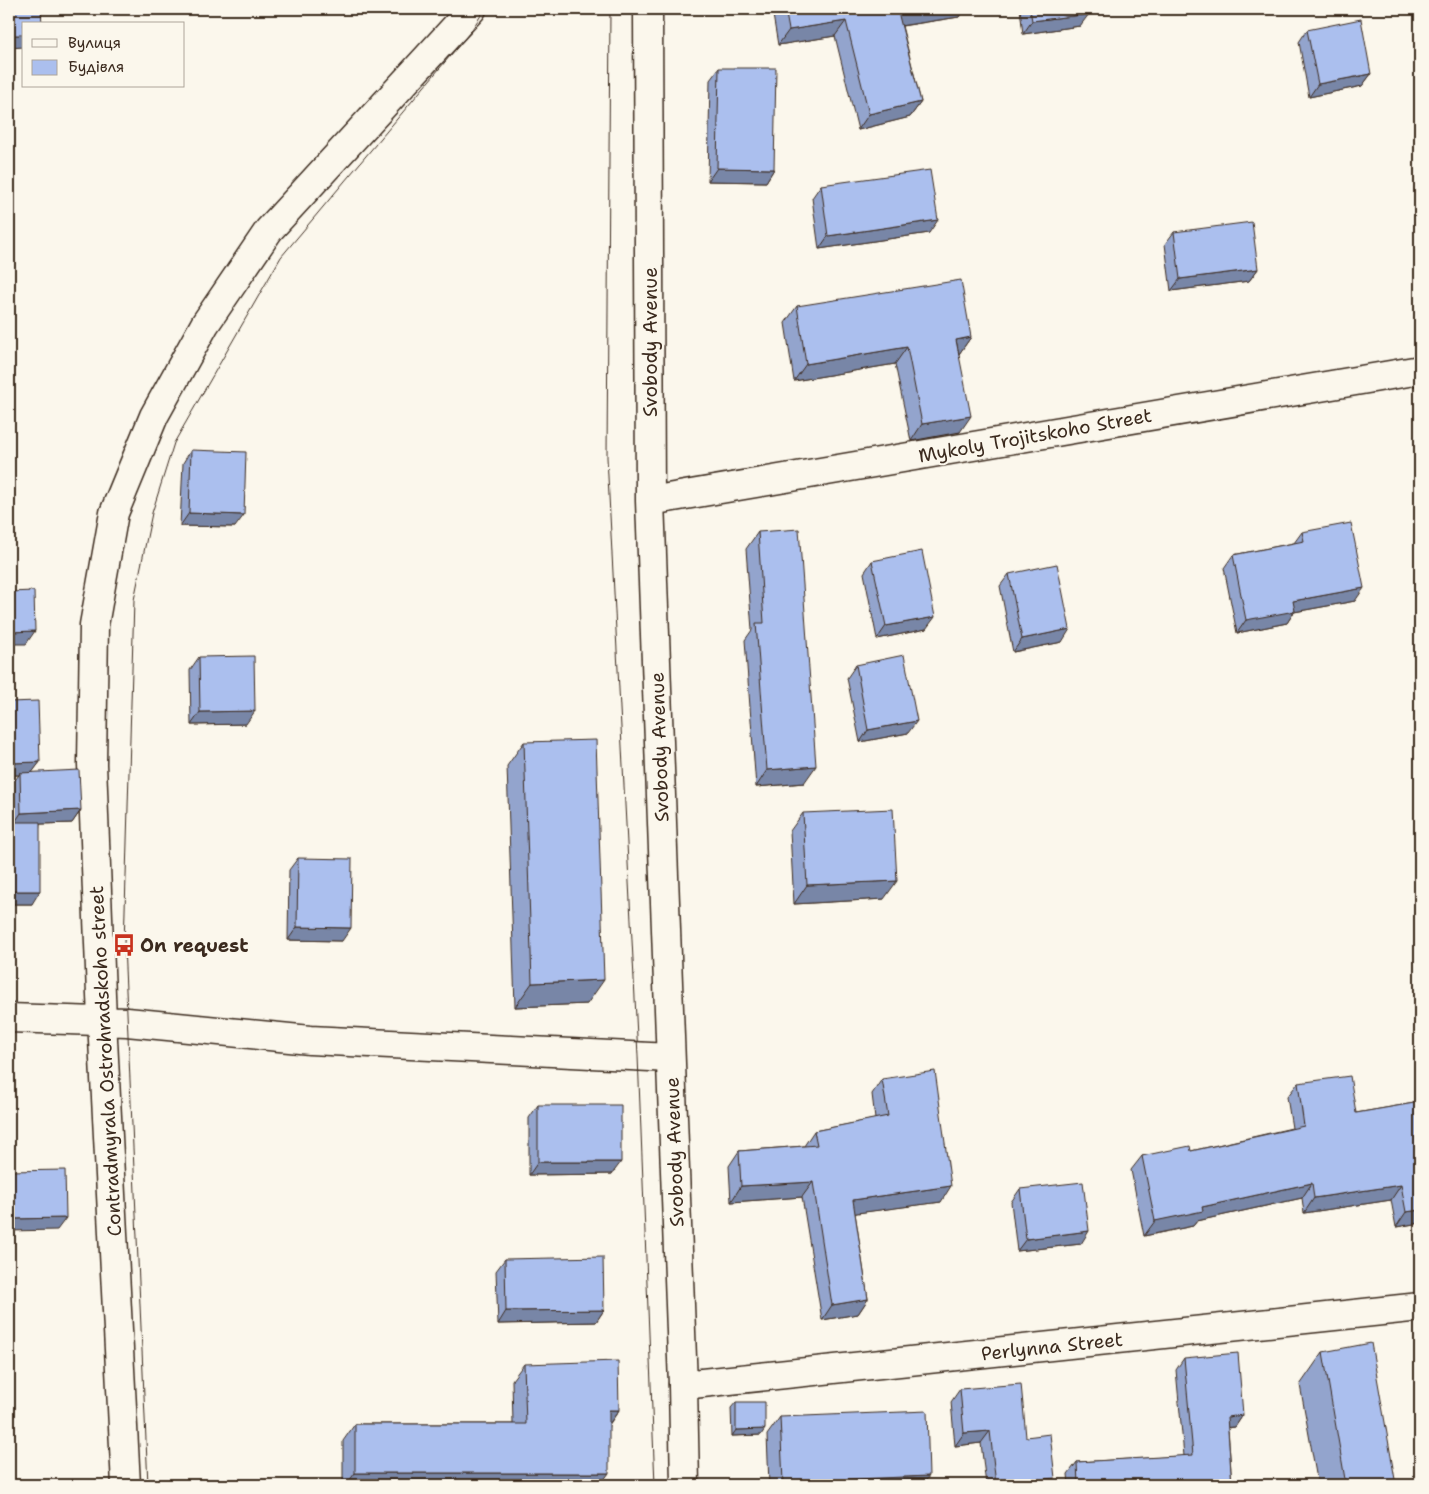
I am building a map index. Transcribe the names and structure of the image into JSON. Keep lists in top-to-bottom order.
{
  "streets": {
    "street": [
      "Svobody Avenue",
      "Mykoly Trojitskoho Street",
      "Contradmyrala Ostrohradskoho street",
      "Perlynna Street"
    ]
  },
  "crossings": [
    ["Svobody Avenue", "Mykoly Trojitskoho Street"],
    ["Svobody Avenue", "Perlynna Street"]
  ],
  "places": {
    "bus stop": ["On request"]
  },
  "legend": ["Вулиця", "Будівля"]
}
